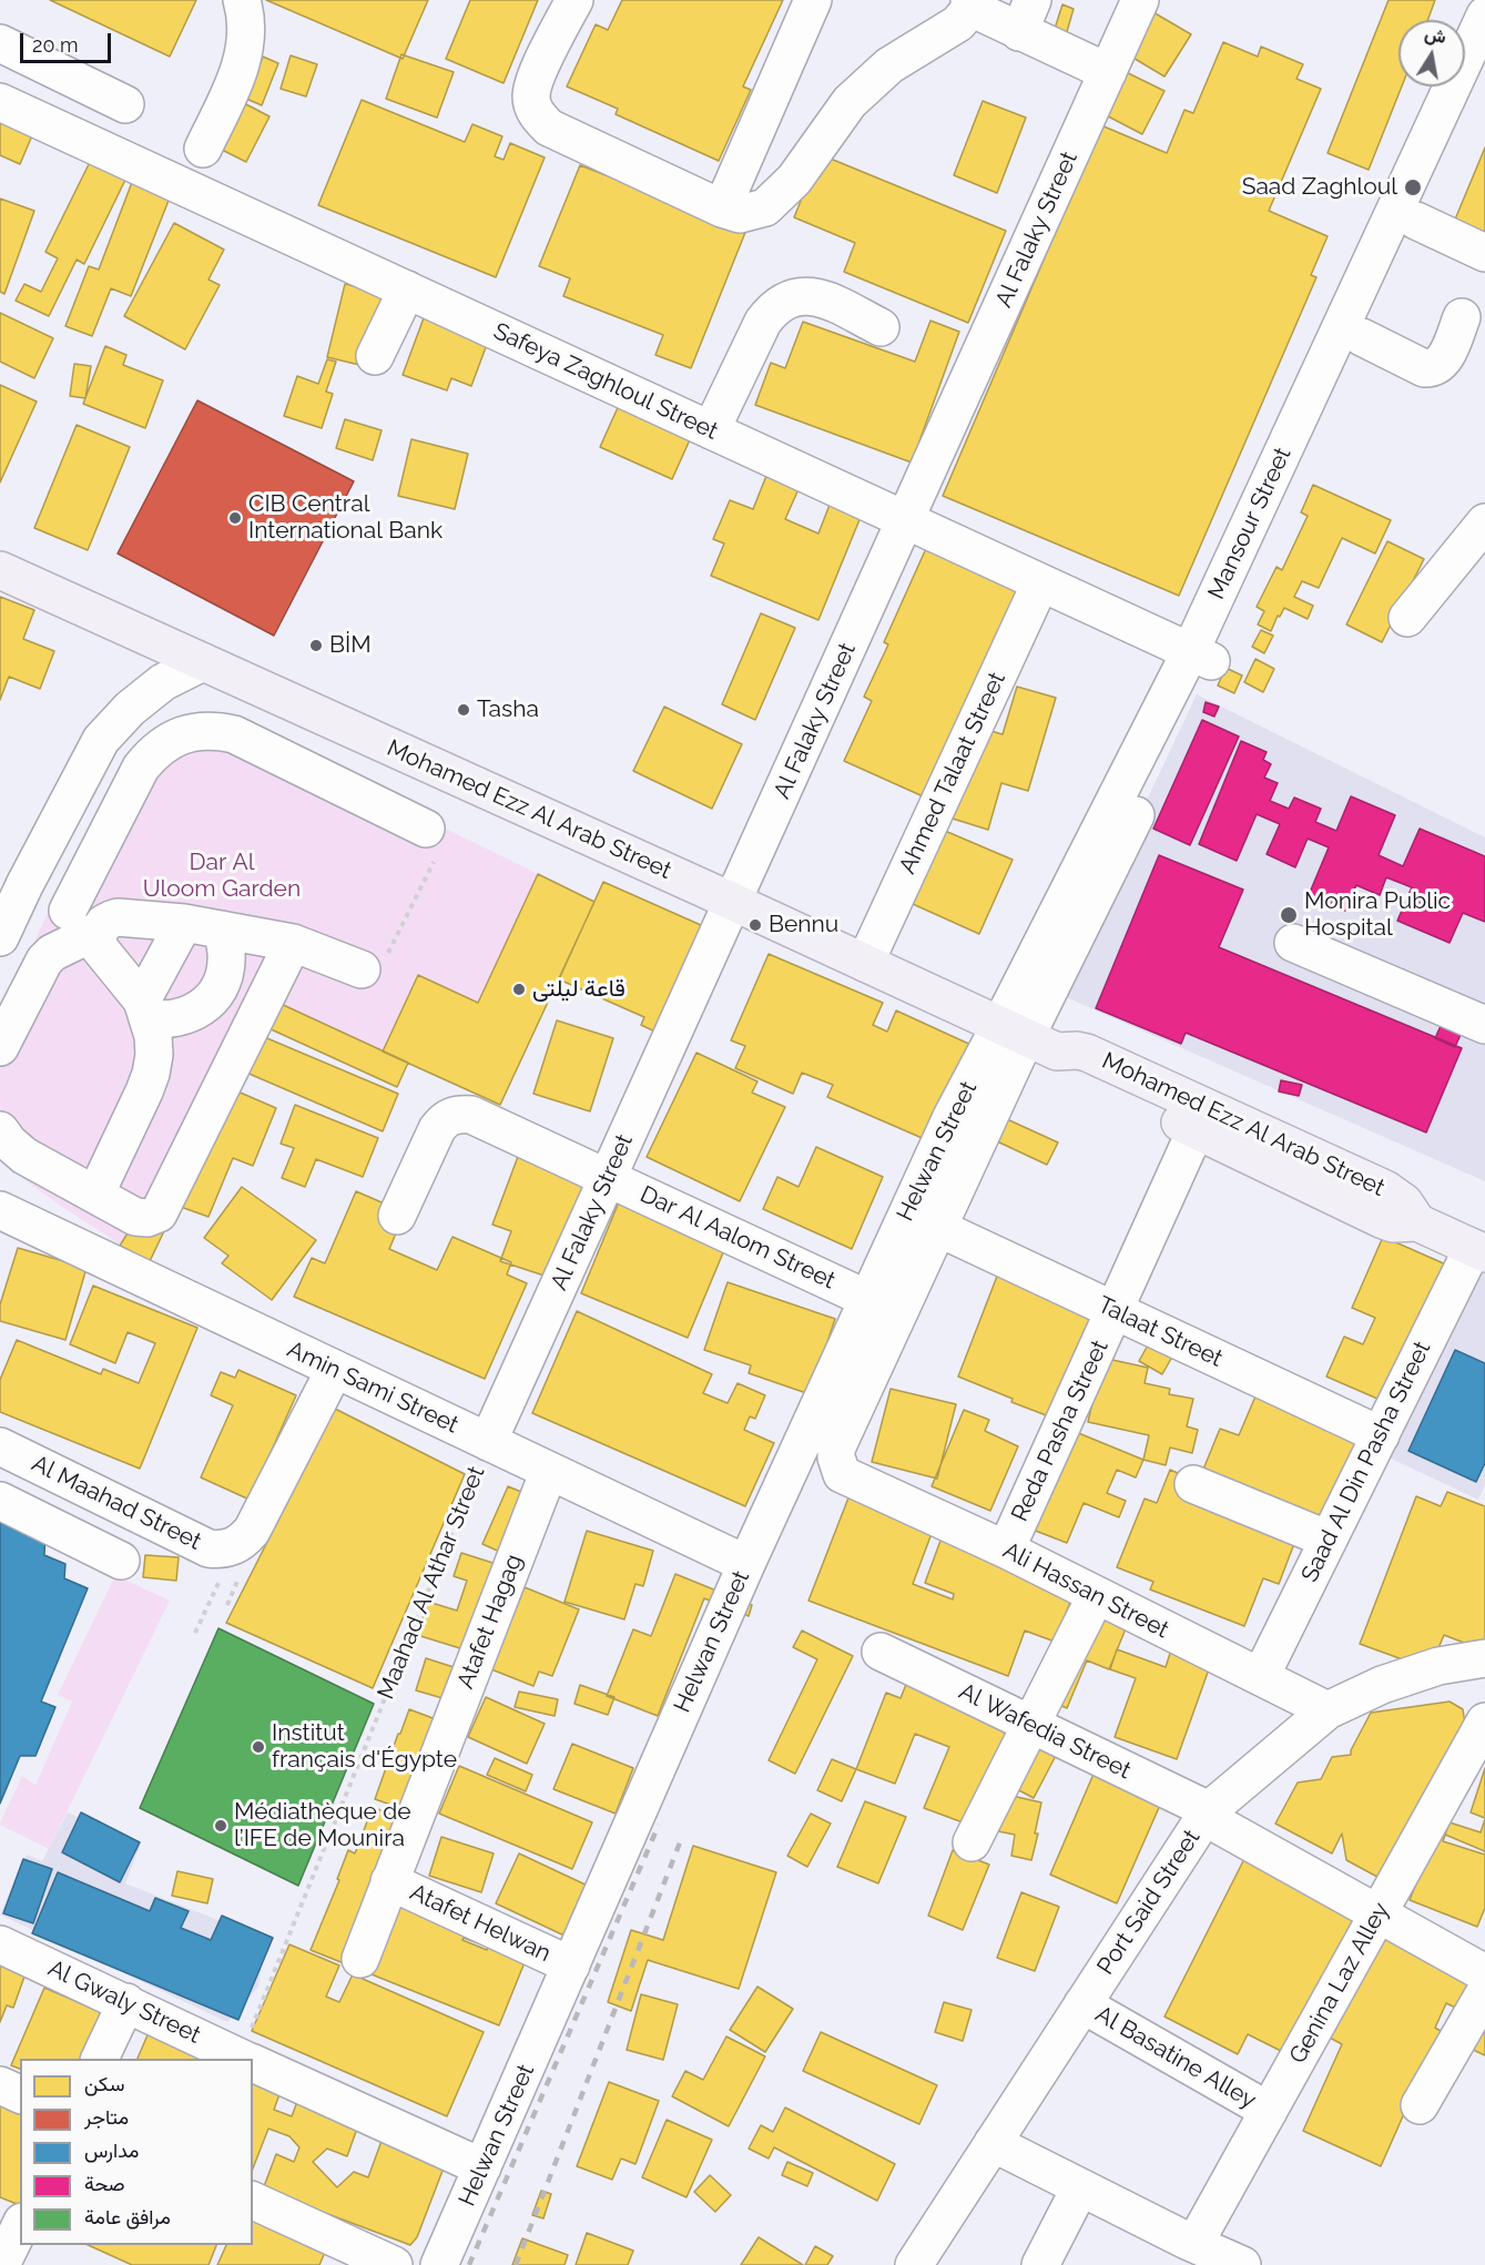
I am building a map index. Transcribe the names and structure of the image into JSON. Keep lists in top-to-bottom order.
{
  "streets": {
    "main road": ["Mohamed Ezz Al Arab Street"],
    "street": [
      "Al Falaky Street",
      "Safeya Zaghloul Street",
      "Mansour Street",
      "Ahmed Talaat Street",
      "Helwan Street",
      "Dar Al Aalom Street",
      "Talaat Street",
      "Amin Sami Street",
      "Reda Pasha Street",
      "Saad Al Din Pasha Street",
      "Al Maahad Street",
      "Ali Hassan Street",
      "Atafet Hagag",
      "Al Wafedia Street",
      "Port Said Street",
      "Atafet Helwan",
      "Genina Laz Alley",
      "Al Gwaly Street",
      "Al Basatine Alley"
    ],
    "path": ["Maahad Al Athar Street"]
  },
  "crossings": [
    ["Al Falaky Street", "Safeya Zaghloul Street"],
    ["Al Falaky Street", "Mohamed Ezz Al Arab Street"],
    ["Al Falaky Street", "Dar Al Aalom Street"],
    ["Al Falaky Street", "Amin Sami Street"],
    ["Al Falaky Street", "Maahad Al Athar Street"],
    ["Safeya Zaghloul Street", "Mansour Street"],
    ["Safeya Zaghloul Street", "Ahmed Talaat Street"],
    ["Mansour Street", "Mohamed Ezz Al Arab Street"],
    ["Mansour Street", "Helwan Street"],
    ["Ahmed Talaat Street", "Mohamed Ezz Al Arab Street"],
    ["Mohamed Ezz Al Arab Street", "Helwan Street"],
    ["Mohamed Ezz Al Arab Street", "Reda Pasha Street"],
    ["Mohamed Ezz Al Arab Street", "Saad Al Din Pasha Street"],
    ["Helwan Street", "Dar Al Aalom Street"],
    ["Helwan Street", "Amin Sami Street"],
    ["Helwan Street", "Atafet Helwan"],
    ["Helwan Street", "Al Gwaly Street"],
    ["Talaat Street", "Reda Pasha Street"],
    ["Talaat Street", "Saad Al Din Pasha Street"],
    ["Talaat Street", "Ali Hassan Street"],
    ["Amin Sami Street", "Maahad Al Athar Street"],
    ["Amin Sami Street", "Atafet Hagag"],
    ["Reda Pasha Street", "Ali Hassan Street"],
    ["Saad Al Din Pasha Street", "Ali Hassan Street"],
    ["Ali Hassan Street", "Port Said Street"],
    ["Atafet Hagag", "Atafet Helwan"],
    ["Al Wafedia Street", "Port Said Street"],
    ["Al Wafedia Street", "Genina Laz Alley"],
    ["Port Said Street", "Al Basatine Alley"],
    ["Genina Laz Alley", "Al Basatine Alley"]
  ],
  "parks": ["Dar Al Uloom Garden"],
  "places": [
    "Saad Zaghloul",
    "CIB Central International Bank",
    "BİM",
    "Tasha",
    "Monira Public Hospital",
    "Bennu",
    "قاعة ليلتى",
    "Institut français d'Égypte",
    "Médiathèque de l’IFE de Mounira"
  ],
  "legend": [
    "سكن",
    "متاجر",
    "مدارس",
    "صحة",
    "مرافق عامة"
  ],
  "scale_bar": "20 m",
  "north": "top"
}
